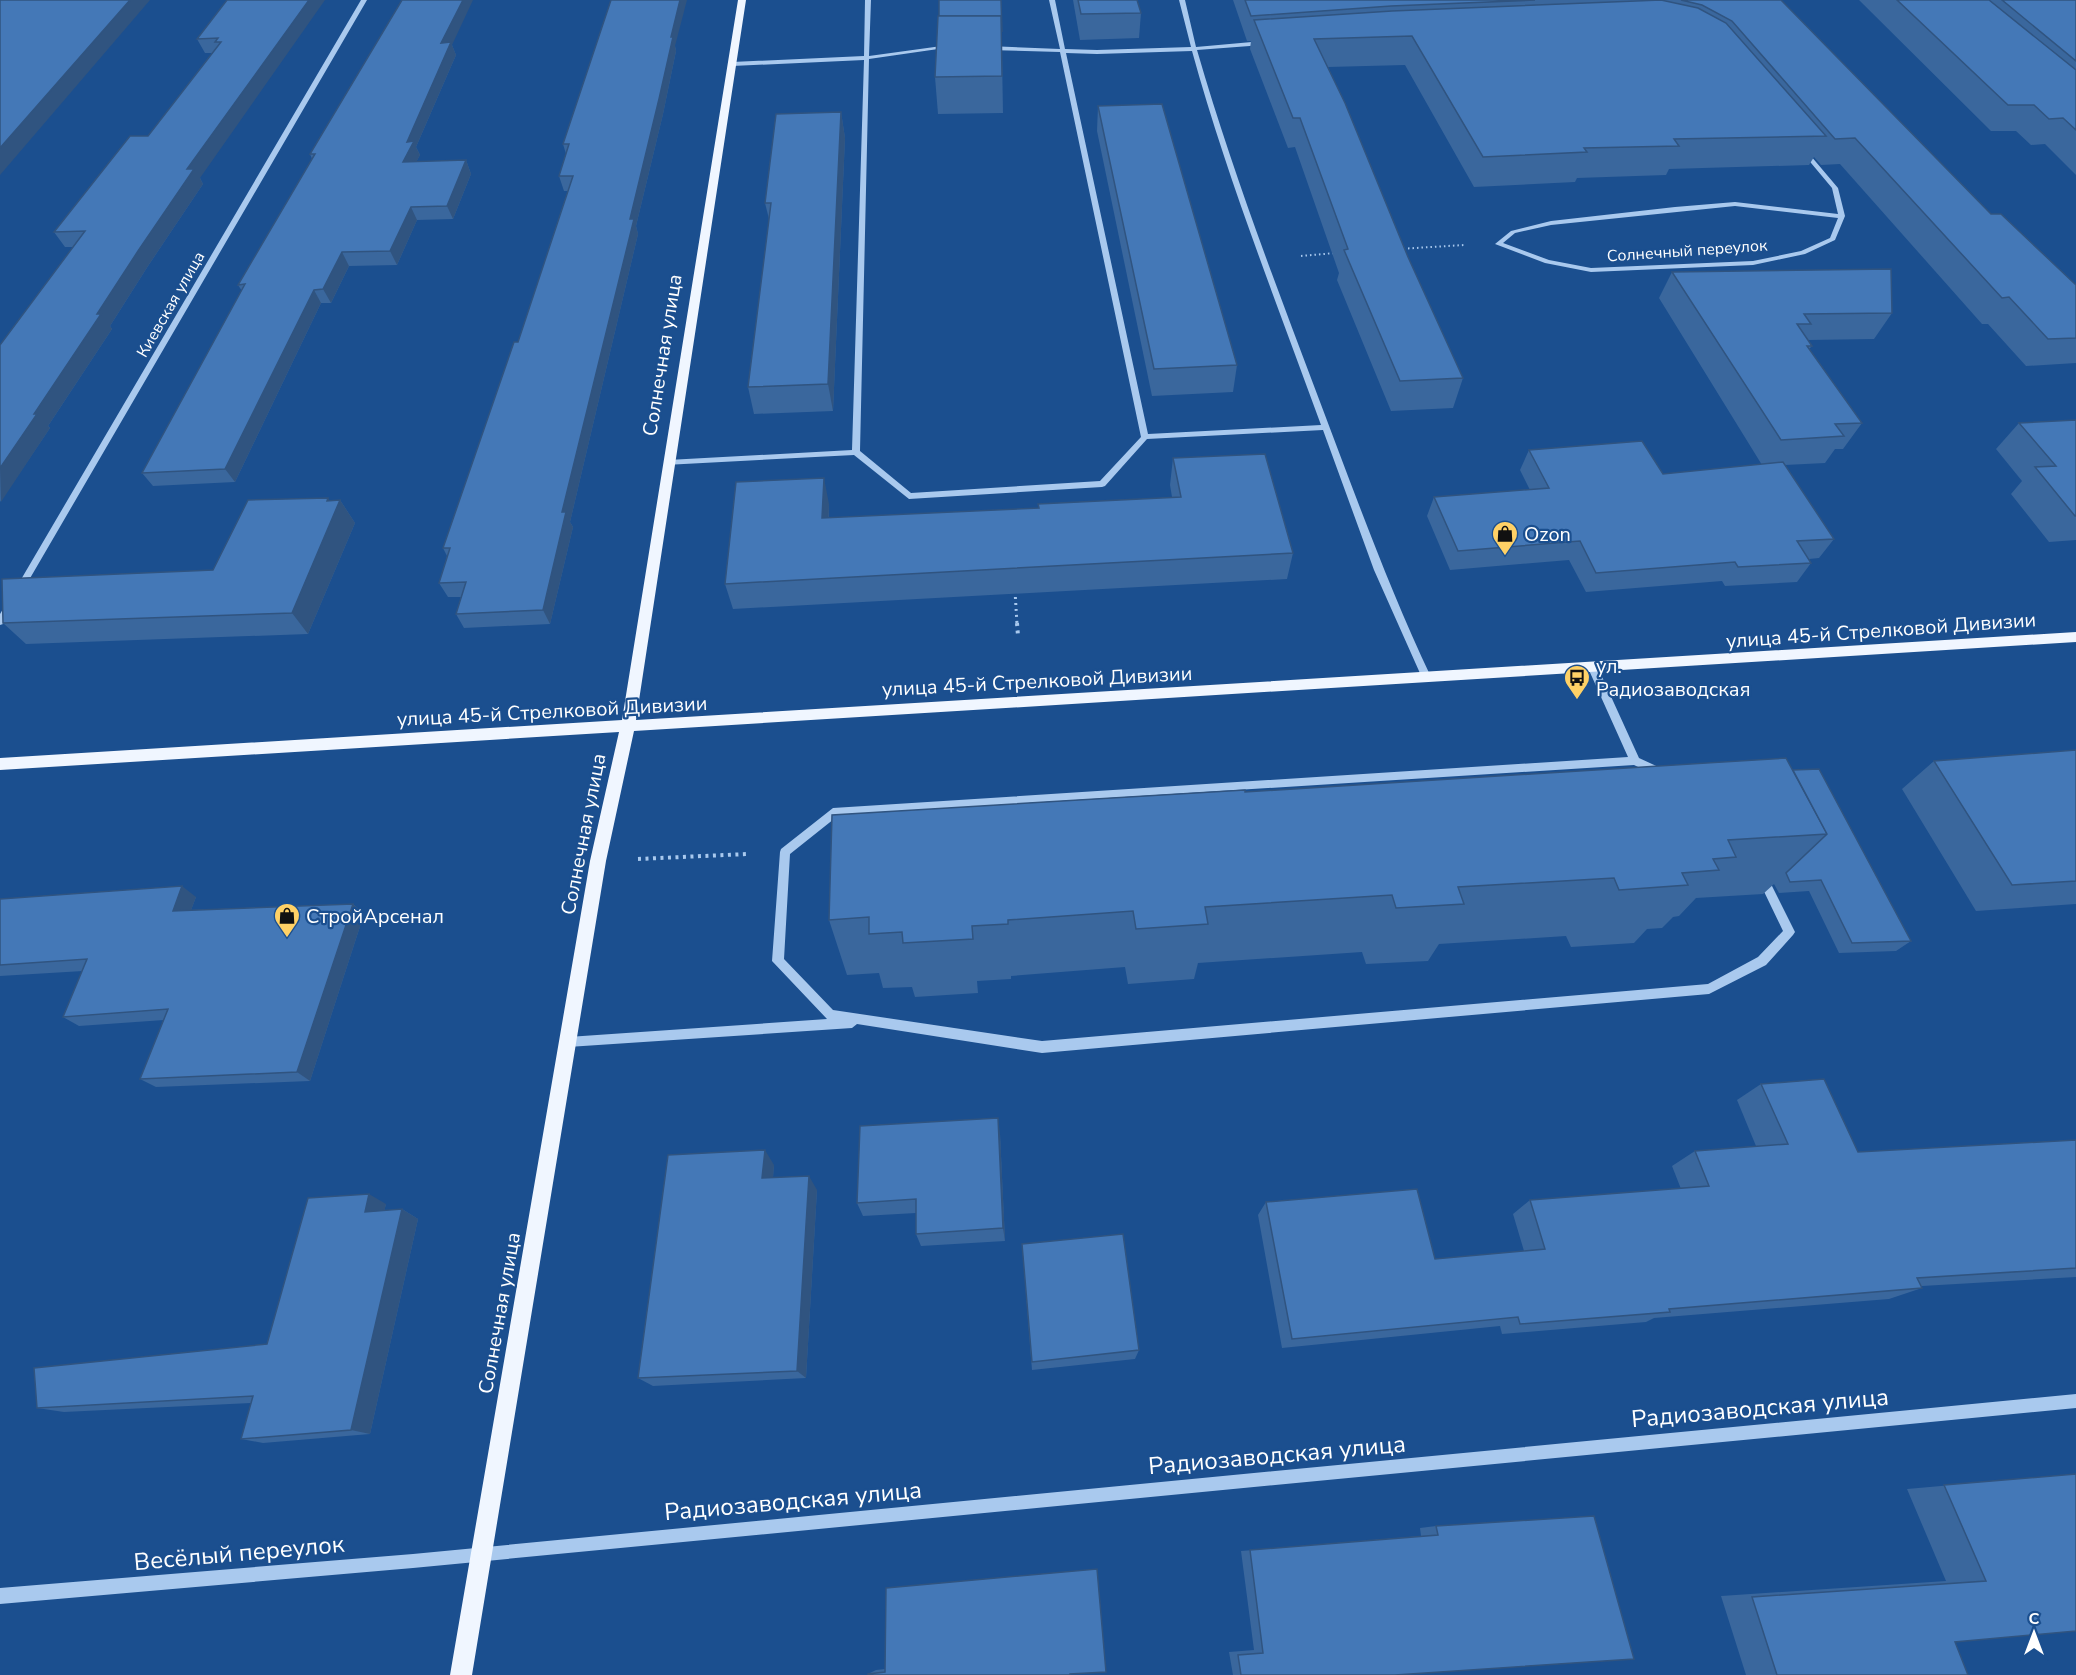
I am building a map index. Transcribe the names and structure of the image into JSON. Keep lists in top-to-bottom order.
{
  "streets": {
    "main road": ["Солнечная улица", "улица 45-й Стрелковой Дивизии"],
    "street": [
      "Солнечный переулок",
      "Киевская улица",
      "Радиозаводская улица",
      "Весёлый переулок"
    ]
  },
  "crossings": [
    ["Солнечная улица", "улица 45-й Стрелковой Дивизии"],
    ["Солнечная улица", "Радиозаводская улица"],
    ["Солнечная улица", "Весёлый переулок"],
    ["Радиозаводская улица", "Весёлый переулок"]
  ],
  "places": {
    "shop": ["Ozon", "СтройАрсенал"],
    "bus stop": ["ул. Радиозаводская"]
  },
  "north": "top"
}
